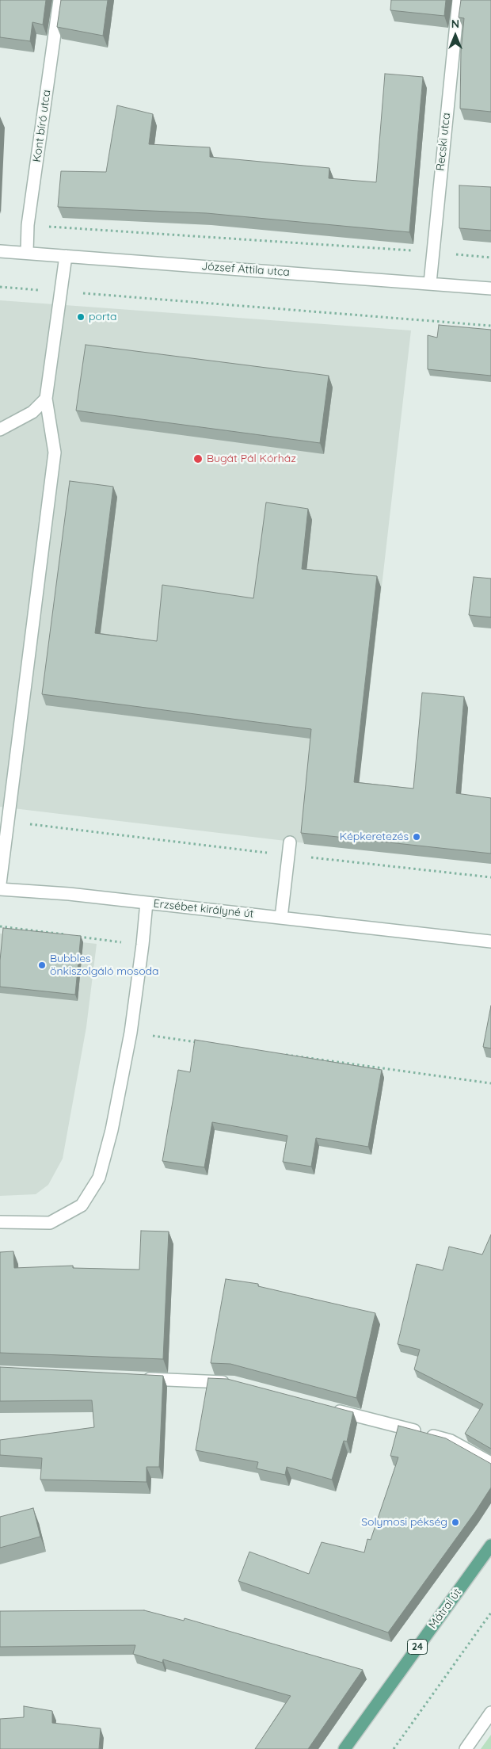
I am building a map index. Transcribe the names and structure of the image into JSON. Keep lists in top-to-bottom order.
{
  "streets": {
    "main road": ["Mátrai út", "24"],
    "street": [
      "Kont bíró utca",
      "Recski utca",
      "József Attila utca",
      "Erzsébet királyné út"
    ]
  },
  "crossings": [
    ["Kont bíró utca", "József Attila utca"],
    ["Recski utca", "József Attila utca"]
  ],
  "places": [
    "porta",
    "Bugát Pál Kórház",
    "Képkeretezés",
    "Bubbles önkiszolgáló mosoda",
    "Solymosi pékség"
  ],
  "north": "top"
}
